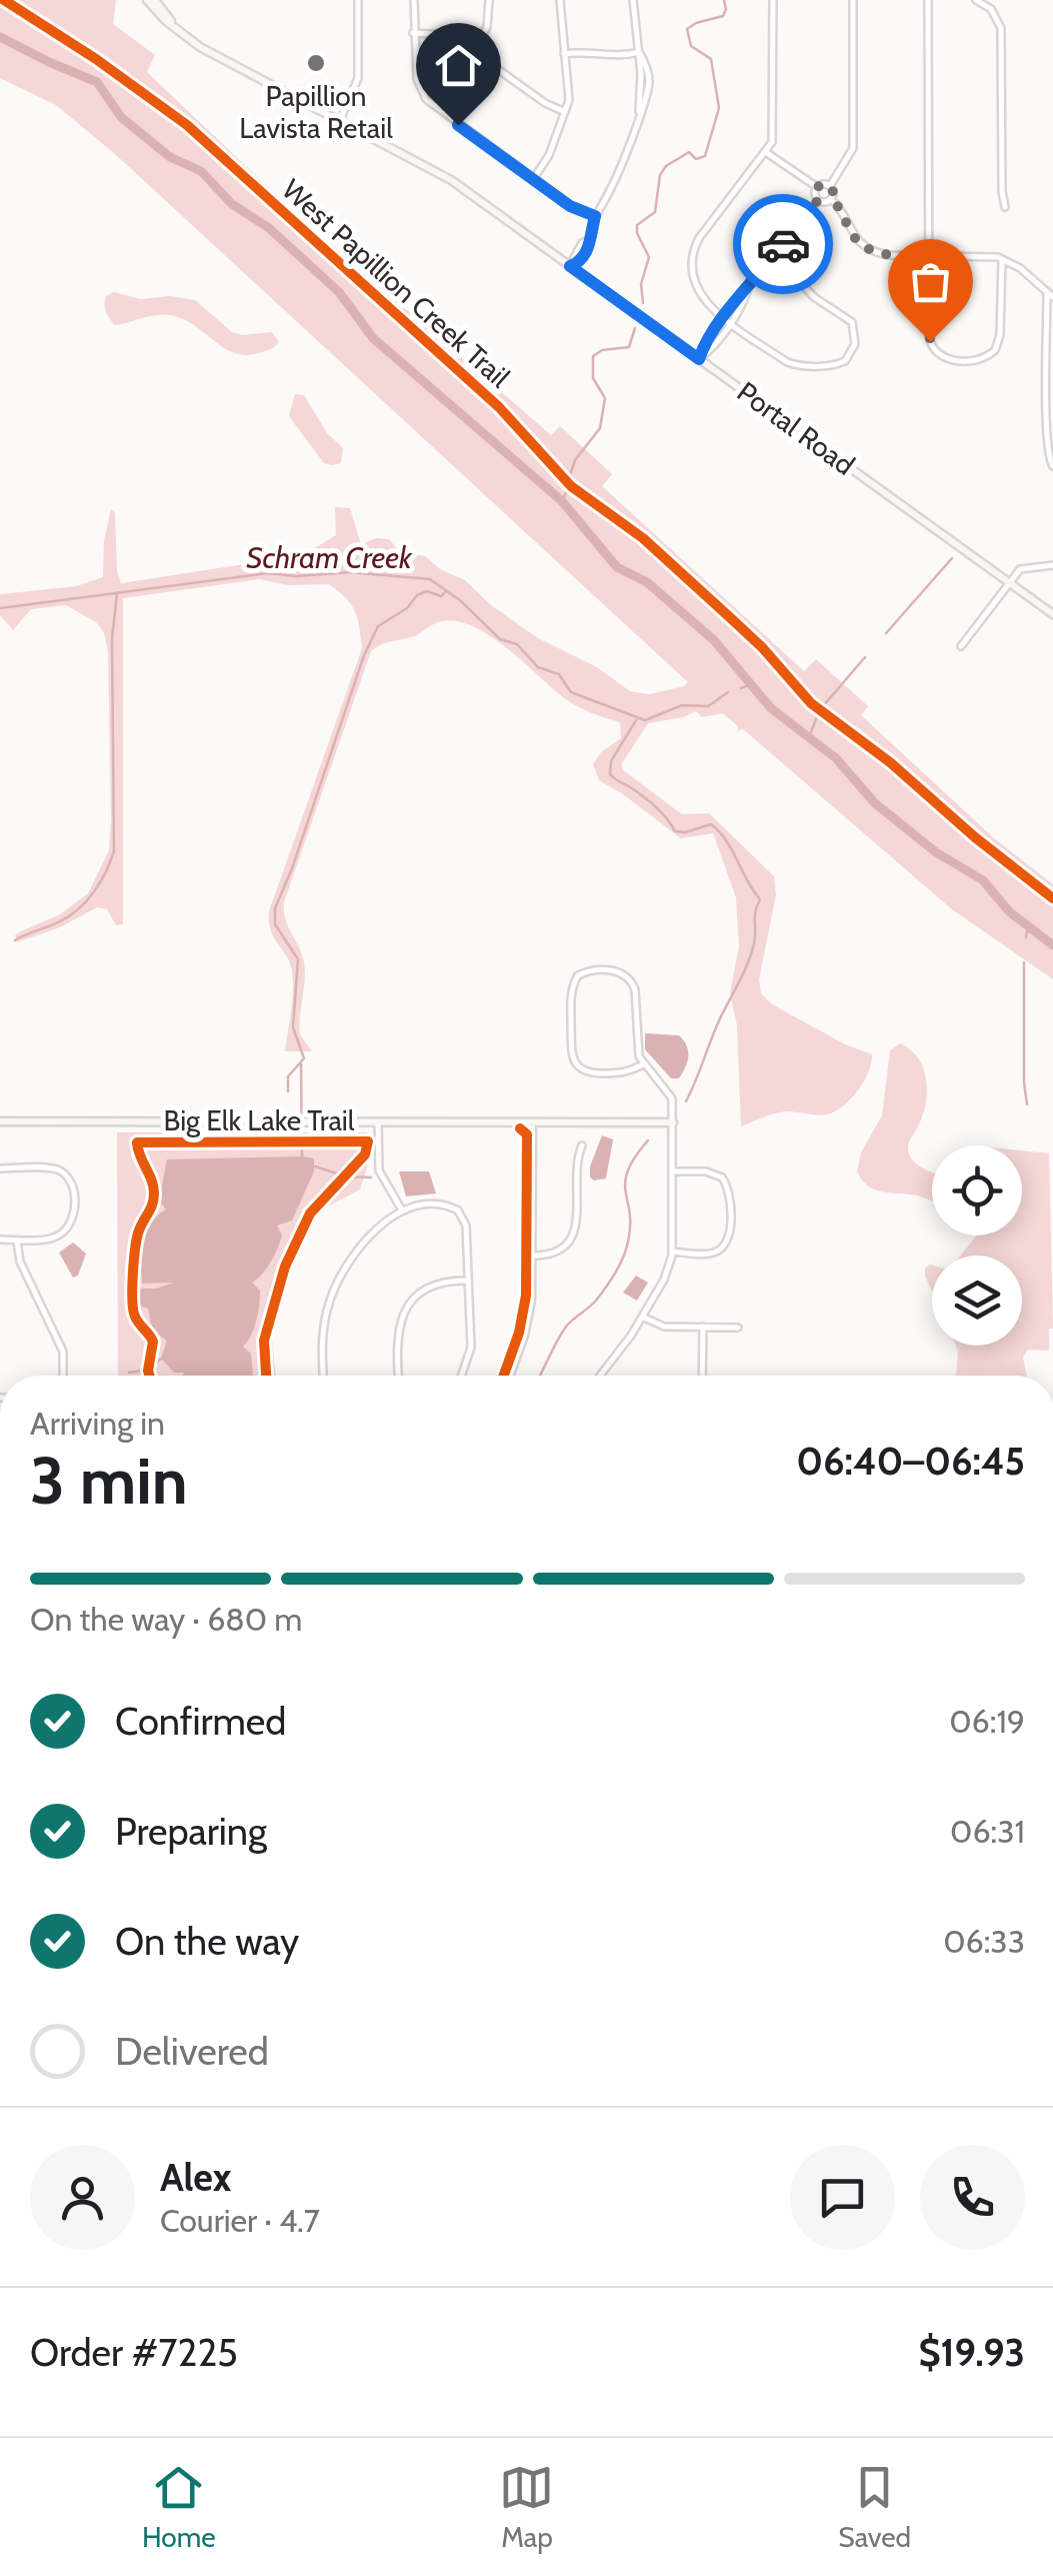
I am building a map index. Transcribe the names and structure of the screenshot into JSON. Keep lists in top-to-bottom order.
{
  "streets": {
    "main road": ["Portal Road"],
    "cycle path": ["West Papillion Creek Trail", "Big Elk Lake Trail"]
  },
  "water": ["Schram Creek"],
  "places": ["Papillion Lavista Retail"],
  "page": {
    "heading": ["3 min", "Arriving in", "06:40–06:45"],
    "panel": [
      "Alex",
      "Courier · 4.7",
      "Order #7225",
      "$19.93"
    ],
    "bar": "On the way · 680 m",
    "list": [
      ["Confirmed", "06:19"],
      ["Preparing", "06:31"],
      ["On the way", "06:33"],
      "Delivered"
    ],
    "tabs": ["Home", "Map", "Saved"]
  }
}
